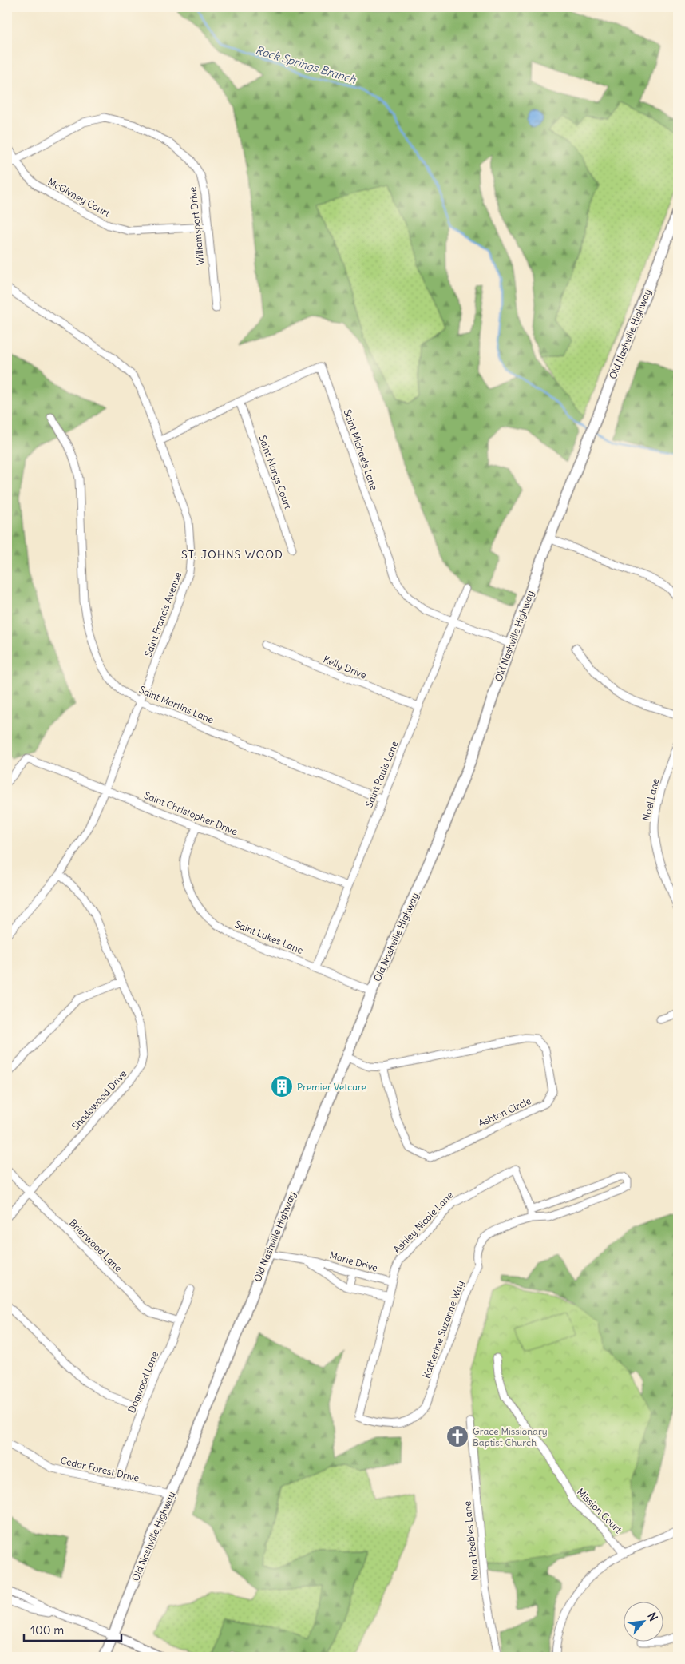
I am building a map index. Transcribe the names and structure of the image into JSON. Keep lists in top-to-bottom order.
{
  "streets": {
    "main road": ["Old Nashville Highway"],
    "street": [
      "McGivney Court",
      "Williamsport Drive",
      "Saint Michaels Lane",
      "Saint Marys Court",
      "Saint Francis Avenue",
      "Kelly Drive",
      "Saint Martins Lane",
      "Saint Pauls Lane",
      "Noel Lane",
      "Saint Christopher Drive",
      "Saint Lukes Lane",
      "Shadowood Drive",
      "Ashton Circle",
      "Ashley Nicole Lane",
      "Briarwood Lane",
      "Marie Drive",
      "Katherine Suzanne Way",
      "Dogwood Lane",
      "Cedar Forest Drive",
      "Mission Court",
      "Nora Peebles Lane"
    ]
  },
  "crossings": [
    ["McGivney Court", "Williamsport Drive"],
    ["Old Nashville Highway", "Saint Michaels Lane"],
    ["Old Nashville Highway", "Saint Lukes Lane"],
    ["Old Nashville Highway", "Ashton Circle"],
    ["Old Nashville Highway", "Marie Drive"],
    ["Old Nashville Highway", "Cedar Forest Drive"],
    ["Saint Michaels Lane", "Saint Marys Court"],
    ["Saint Michaels Lane", "Saint Francis Avenue"],
    ["Saint Michaels Lane", "Saint Pauls Lane"],
    ["Saint Francis Avenue", "Saint Martins Lane"],
    ["Saint Francis Avenue", "Saint Christopher Drive"],
    ["Saint Francis Avenue", "Shadowood Drive"],
    ["Kelly Drive", "Saint Pauls Lane"],
    ["Saint Martins Lane", "Saint Pauls Lane"],
    ["Saint Pauls Lane", "Saint Christopher Drive"],
    ["Saint Pauls Lane", "Saint Lukes Lane"],
    ["Saint Christopher Drive", "Saint Lukes Lane"],
    ["Shadowood Drive", "Briarwood Lane"],
    ["Ashley Nicole Lane", "Marie Drive"],
    ["Ashley Nicole Lane", "Katherine Suzanne Way"],
    ["Briarwood Lane", "Dogwood Lane"],
    ["Dogwood Lane", "Cedar Forest Drive"]
  ],
  "districts": ["ST. JOHNS WOOD"],
  "water": ["Rock Springs Branch"],
  "places": {
    "building": ["Premier Vetcare"],
    "church": ["Grace Missionary Baptist Church"]
  },
  "scale_bar": "100 m",
  "north": "top right"
}
